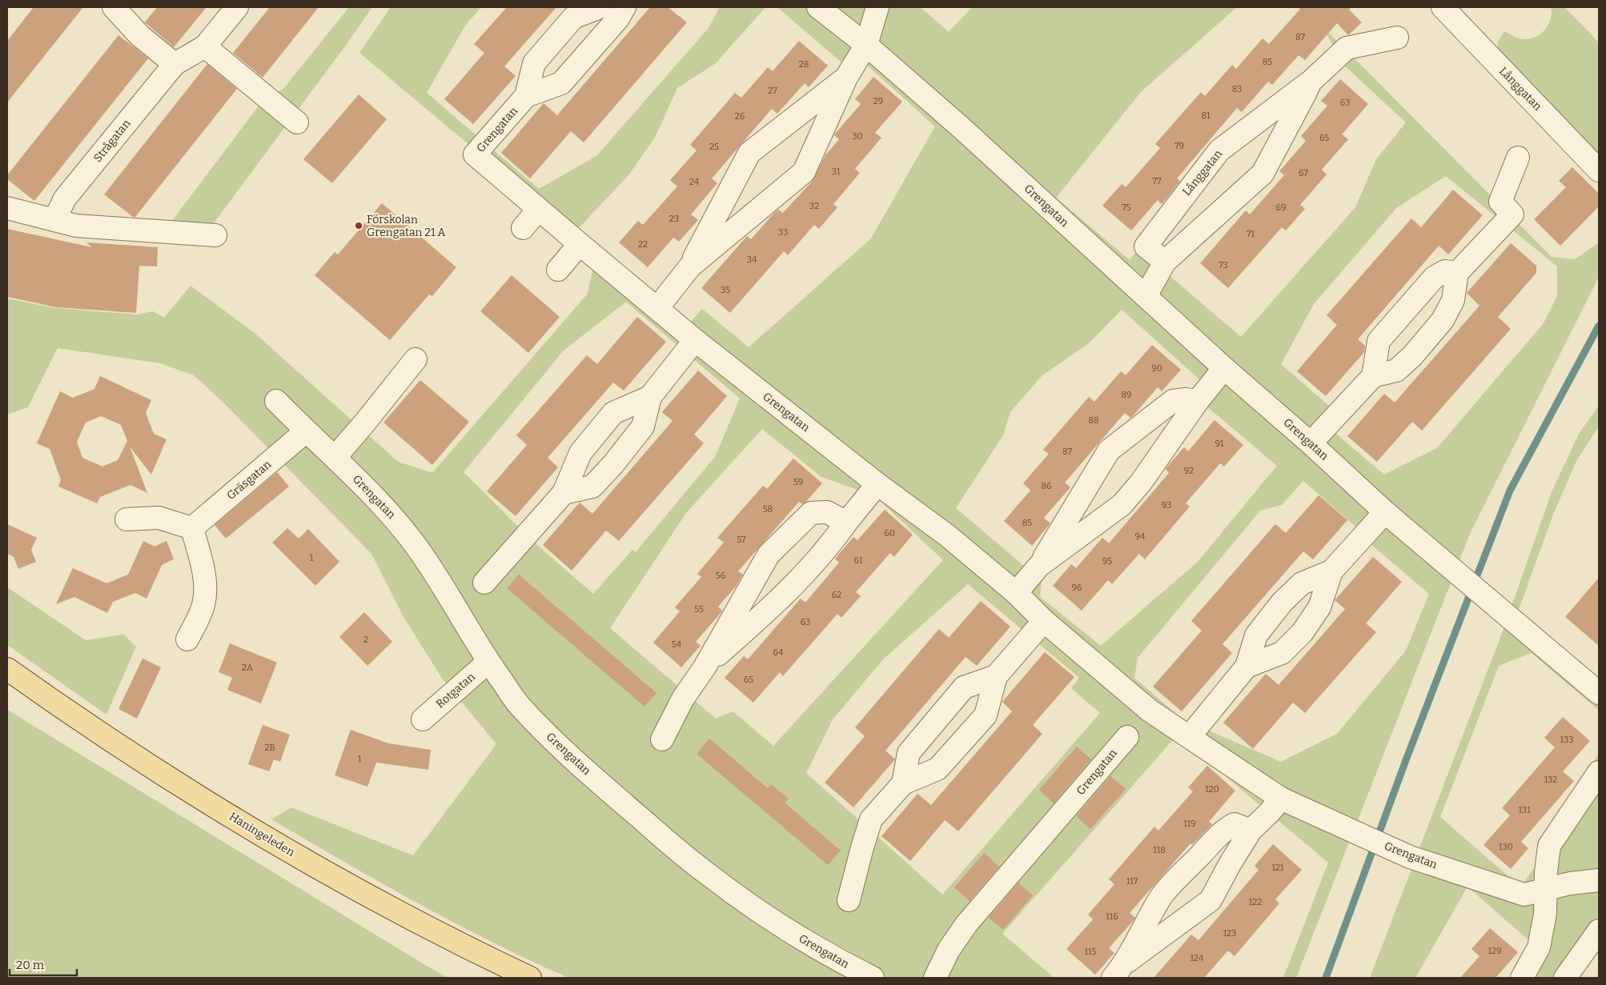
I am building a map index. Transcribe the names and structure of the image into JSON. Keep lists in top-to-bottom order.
{
  "streets": {
    "main road": ["Haningeleden"],
    "street": [
      "Långgatan",
      "Grengatan",
      "Strågatan",
      "Gräsgatan",
      "Rotgatan"
    ]
  },
  "crossings": [
    ["Långgatan", "Grengatan"],
    ["Grengatan", "Gräsgatan"],
    ["Grengatan", "Rotgatan"]
  ],
  "places": ["Förskolan Grengatan 21 A"],
  "house_numbers": [
    "87",
    "85",
    "28",
    "83",
    "27",
    "29",
    "63",
    "81",
    "26",
    "30",
    "65",
    "79",
    "25",
    "31",
    "67",
    "77",
    "24",
    "32",
    "75",
    "69",
    "23",
    "33",
    "71",
    "22",
    "34",
    "73",
    "35",
    "90",
    "89",
    "88",
    "91",
    "87",
    "92",
    "59",
    "86",
    "93",
    "58",
    "85",
    "60",
    "94",
    "57",
    "1",
    "61",
    "95",
    "56",
    "96",
    "62",
    "55",
    "63",
    "2",
    "54",
    "64",
    "2A",
    "65",
    "133",
    "2B",
    "1",
    "132",
    "120",
    "131",
    "119",
    "130",
    "118",
    "121",
    "117",
    "122",
    "116",
    "123",
    "129",
    "115",
    "124"
  ],
  "scale_bar": "20 m"
}
